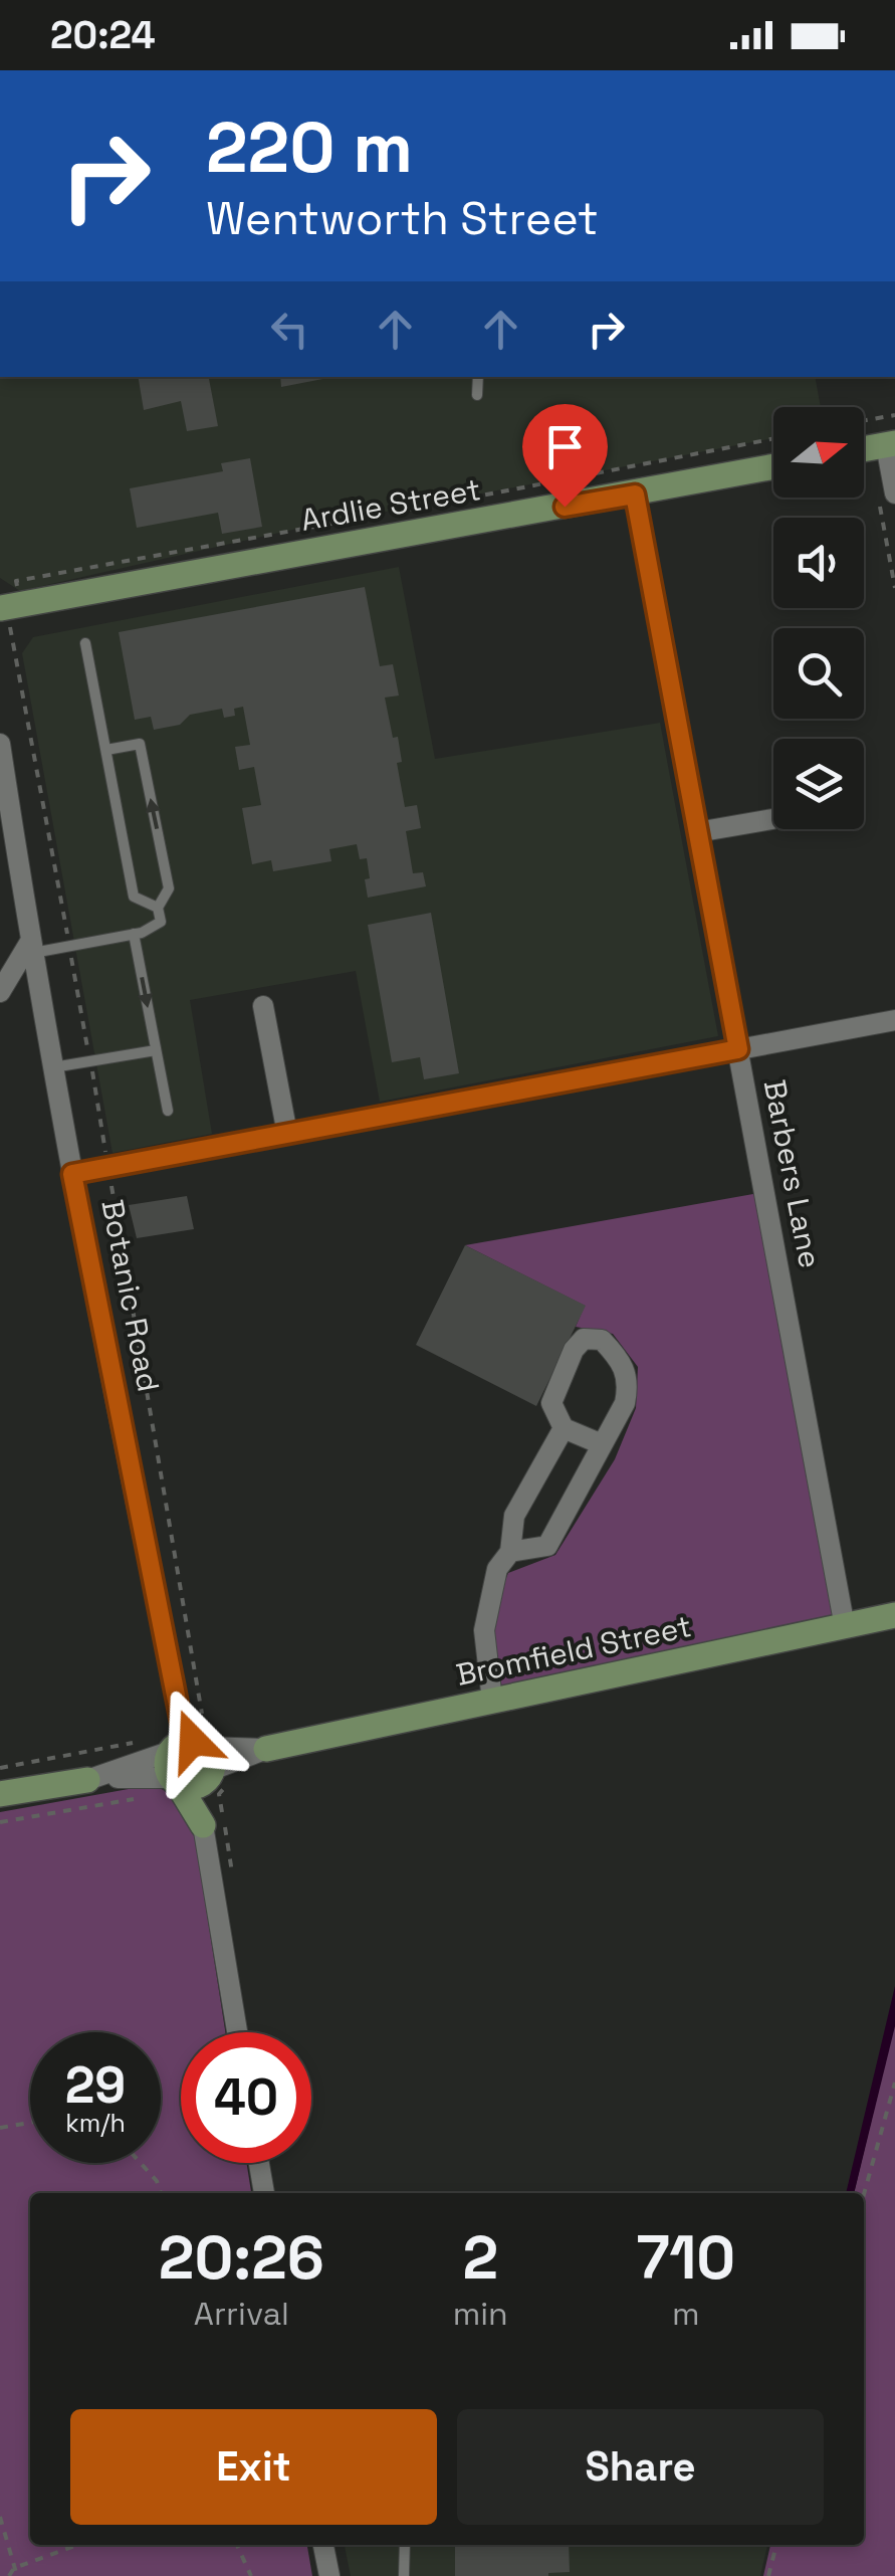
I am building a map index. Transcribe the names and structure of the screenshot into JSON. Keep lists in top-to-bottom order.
{
  "streets": {
    "street": [
      "Ardlie Street",
      "Barbers Lane",
      "Botanic Road",
      "Bromfield Street"
    ]
  },
  "crossings": [
    ["Ardlie Street", "Barbers Lane"],
    ["Barbers Lane", "Bromfield Street"],
    ["Botanic Road", "Bromfield Street"]
  ],
  "north": "right",
  "page": {
    "status": "20:24",
    "turn": ["220 m", "Wentworth Street"],
    "speed": "29 km/h",
    "limit": "40",
    "eta": [
      "20:26",
      "Arrival",
      "2",
      "min",
      "710",
      "m"
    ],
    "buttons": ["Exit", "Share"]
  }
}
